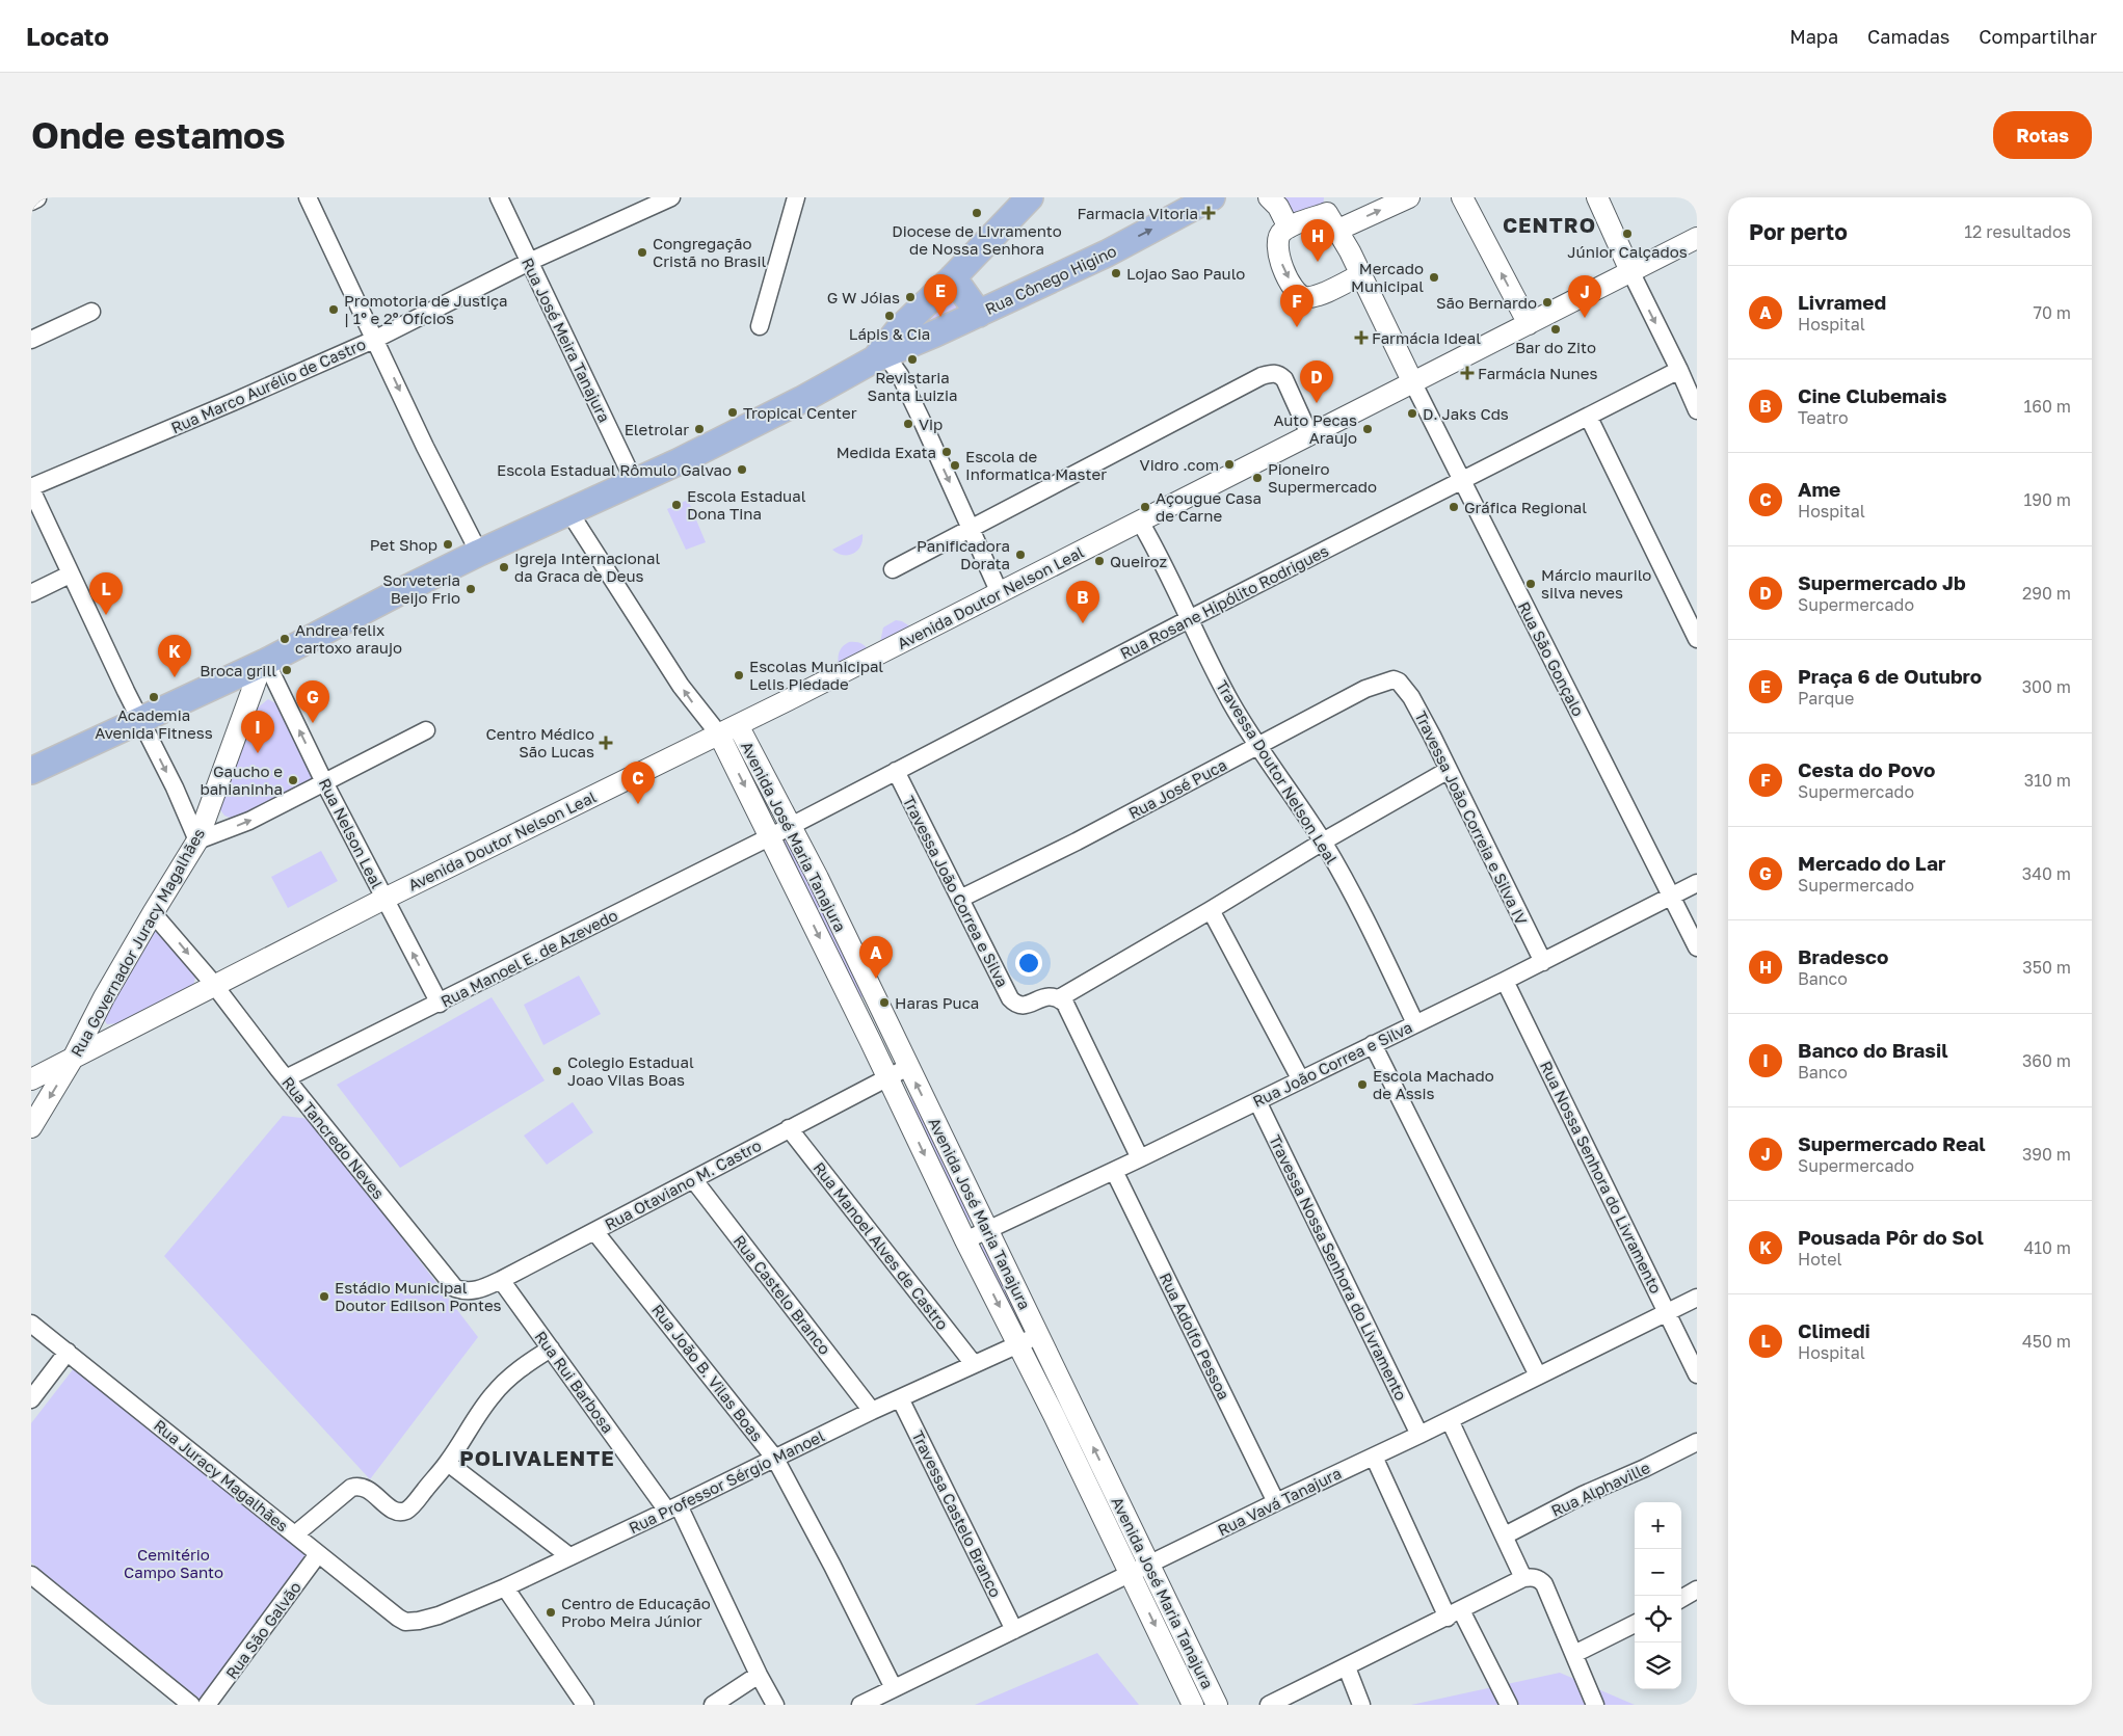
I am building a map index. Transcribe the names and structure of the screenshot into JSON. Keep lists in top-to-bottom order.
{
  "streets": {
    "main road": ["Rua Cônego Higino"],
    "street": [
      "Rua José Meira Tanajura",
      "Rua Marco Aurélio de Castro",
      "Avenida Doutor Nelson Leal",
      "Rua Rosane Hipólito Rodrigues",
      "Rua São Gonçalo",
      "Travessa Doutor Nelson Leal",
      "Rua José Puca",
      "Travessa João Correia e Silva IV",
      "Rua Nelson Leal",
      "Avenida José Maria Tanajura",
      "Travessa João Correa e Silva",
      "Rua Governador Juracy Magalhães",
      "Rua Manoel E. de Azevedo",
      "Rua João Correa e Silva",
      "Rua Tancredo Neves",
      "Rua Nossa Senhora do Livramento",
      "Rua Otaviano M. Castro",
      "Rua Manoel Alves de Castro",
      "Travessa Nossa Senhora do Livramento",
      "Rua Castelo Branco",
      "Rua Adolfo Pessoa",
      "Rua João B. Vilas Boas",
      "Rua Rui Barbosa",
      "Rua Juracy Magalhães",
      "Rua Professor Sérgio Manoel",
      "Rua Alphaville",
      "Rua Vavá Tanajura",
      "Travessa Castelo Branco",
      "Rua São Galvão"
    ]
  },
  "crossings": [
    ["Rua José Meira Tanajura", "Rua Marco Aurélio de Castro"],
    ["Avenida Doutor Nelson Leal", "Rua São Gonçalo"],
    ["Avenida Doutor Nelson Leal", "Travessa Doutor Nelson Leal"],
    ["Avenida Doutor Nelson Leal", "Rua Nelson Leal"],
    ["Avenida Doutor Nelson Leal", "Avenida José Maria Tanajura"],
    ["Avenida Doutor Nelson Leal", "Rua Governador Juracy Magalhães"],
    ["Avenida Doutor Nelson Leal", "Rua Tancredo Neves"],
    ["Rua Rosane Hipólito Rodrigues", "Rua São Gonçalo"],
    ["Rua Rosane Hipólito Rodrigues", "Travessa Doutor Nelson Leal"],
    ["Rua Rosane Hipólito Rodrigues", "Avenida José Maria Tanajura"],
    ["Rua Rosane Hipólito Rodrigues", "Travessa João Correa e Silva"],
    ["Rua Rosane Hipólito Rodrigues", "Rua Manoel E. de Azevedo"],
    ["Rua São Gonçalo", "Rua João Correa e Silva"],
    ["Travessa Doutor Nelson Leal", "Rua José Puca"],
    ["Travessa Doutor Nelson Leal", "Rua João Correa e Silva"],
    ["Rua José Puca", "Travessa João Correia e Silva IV"],
    ["Rua José Puca", "Travessa João Correa e Silva"],
    ["Travessa João Correia e Silva IV", "Rua João Correa e Silva"],
    ["Rua Nelson Leal", "Rua Governador Juracy Magalhães"],
    ["Rua Nelson Leal", "Rua Manoel E. de Azevedo"],
    ["Avenida José Maria Tanajura", "Rua Manoel E. de Azevedo"],
    ["Avenida José Maria Tanajura", "Rua João Correa e Silva"],
    ["Avenida José Maria Tanajura", "Rua Otaviano M. Castro"],
    ["Avenida José Maria Tanajura", "Rua Professor Sérgio Manoel"],
    ["Avenida José Maria Tanajura", "Rua Vavá Tanajura"],
    ["Rua Governador Juracy Magalhães", "Rua Tancredo Neves"],
    ["Rua Manoel E. de Azevedo", "Rua Tancredo Neves"],
    ["Rua João Correa e Silva", "Rua Nossa Senhora do Livramento"],
    ["Rua João Correa e Silva", "Travessa Nossa Senhora do Livramento"],
    ["Rua João Correa e Silva", "Rua Adolfo Pessoa"],
    ["Rua Tancredo Neves", "Rua Otaviano M. Castro"],
    ["Rua Nossa Senhora do Livramento", "Rua Vavá Tanajura"],
    ["Rua Otaviano M. Castro", "Rua Manoel Alves de Castro"],
    ["Rua Otaviano M. Castro", "Rua Castelo Branco"],
    ["Rua Otaviano M. Castro", "Rua João B. Vilas Boas"],
    ["Rua Otaviano M. Castro", "Rua Rui Barbosa"],
    ["Rua Manoel Alves de Castro", "Rua Professor Sérgio Manoel"],
    ["Travessa Nossa Senhora do Livramento", "Rua Vavá Tanajura"],
    ["Rua Castelo Branco", "Rua Professor Sérgio Manoel"],
    ["Rua Adolfo Pessoa", "Rua Vavá Tanajura"],
    ["Rua João B. Vilas Boas", "Rua Professor Sérgio Manoel"],
    ["Rua João B. Vilas Boas", "Rua Vavá Tanajura"],
    ["Rua Rui Barbosa", "Rua Professor Sérgio Manoel"],
    ["Rua Juracy Magalhães", "Rua Professor Sérgio Manoel"],
    ["Rua Juracy Magalhães", "Rua São Galvão"],
    ["Rua Professor Sérgio Manoel", "Travessa Castelo Branco"],
    ["Rua Vavá Tanajura", "Travessa Castelo Branco"]
  ],
  "districts": ["CENTRO", "POLIVALENTE"],
  "parks": ["Cemitério Campo Santo"],
  "places": {
    "other": [
      "Diocese de Livramento de Nossa Senhora",
      "Júnior Calçados",
      "Congregação Cristã no Brasil",
      "Lojao Sao Paulo",
      "Mercado Municipal",
      "G W Jóias",
      "São Bernardo",
      "Promotoria de Justiça | 1º e 2º Ofícios",
      "Lápis & Cia",
      "Bar do Zito",
      "Revistaria Santa Luizia",
      "Tropical Center",
      "D. Jaks Cds",
      "Vip",
      "Eletrolar",
      "Auto Pecas Araujo",
      "Medida Exata",
      "Vidro .com",
      "Escola de Informatica Master",
      "Escola Estadual Rômulo Galvao",
      "Pioneiro Supermercado",
      "Escola Estadual Dona Tina",
      "Açougue Casa de Carne",
      "Gráfica Regional",
      "Pet Shop",
      "Panificadora Dorata",
      "Queiroz",
      "Igreja Internacional da Graca de Deus",
      "Márcio maurilo silva neves",
      "Sorveteria Beijo Frio",
      "Andrea felix cartoxo araujo",
      "Broca grill",
      "Escolas Municipal Lelis Piedade",
      "Academia Avenida Fitness",
      "Gaucho e bahianinha",
      "Haras Puca",
      "Colegio Estadual Joao Vilas Boas",
      "Escola Machado de Assis",
      "Estádio Municipal Doutor Edilson Pontes",
      "Centro de Educação Probo Meira Júnior"
    ],
    "health": [
      "Farmacia Vitoria",
      "Farmácia Ideal",
      "Farmácia Nunes",
      "Centro Médico São Lucas"
    ]
  },
  "page": {
    "header": "Locato",
    "nav": ["Mapa", "Camadas", "Compartilhar"],
    "buttons": "Rotas",
    "title": "Onde estamos",
    "heading": ["Por perto", "12 resultados"],
    "pins": [
      "H",
      "E",
      "J",
      "F",
      "D",
      "L",
      "B",
      "K",
      "G",
      "I",
      "C",
      "A"
    ],
    "list": [
      {
        "mark": "A",
        "name": "Livramed",
        "note": "Hospital",
        "value": "70 m"
      },
      {
        "mark": "B",
        "name": "Cine Clubemais",
        "note": "Teatro",
        "value": "160 m"
      },
      {
        "mark": "C",
        "name": "Ame",
        "note": "Hospital",
        "value": "190 m"
      },
      {
        "mark": "D",
        "name": "Supermercado Jb",
        "note": "Supermercado",
        "value": "290 m"
      },
      {
        "mark": "E",
        "name": "Praça 6 de Outubro",
        "note": "Parque",
        "value": "300 m"
      },
      {
        "mark": "F",
        "name": "Cesta do Povo",
        "note": "Supermercado",
        "value": "310 m"
      },
      {
        "mark": "G",
        "name": "Mercado do Lar",
        "note": "Supermercado",
        "value": "340 m"
      },
      {
        "mark": "H",
        "name": "Bradesco",
        "note": "Banco",
        "value": "350 m"
      },
      {
        "mark": "I",
        "name": "Banco do Brasil",
        "note": "Banco",
        "value": "360 m"
      },
      {
        "mark": "J",
        "name": "Supermercado Real",
        "note": "Supermercado",
        "value": "390 m"
      },
      {
        "mark": "K",
        "name": "Pousada Pôr do Sol",
        "note": "Hotel",
        "value": "410 m"
      },
      {
        "mark": "L",
        "name": "Climedi",
        "note": "Hospital",
        "value": "450 m"
      }
    ],
    "map_buttons": ["+", "−"]
  }
}
